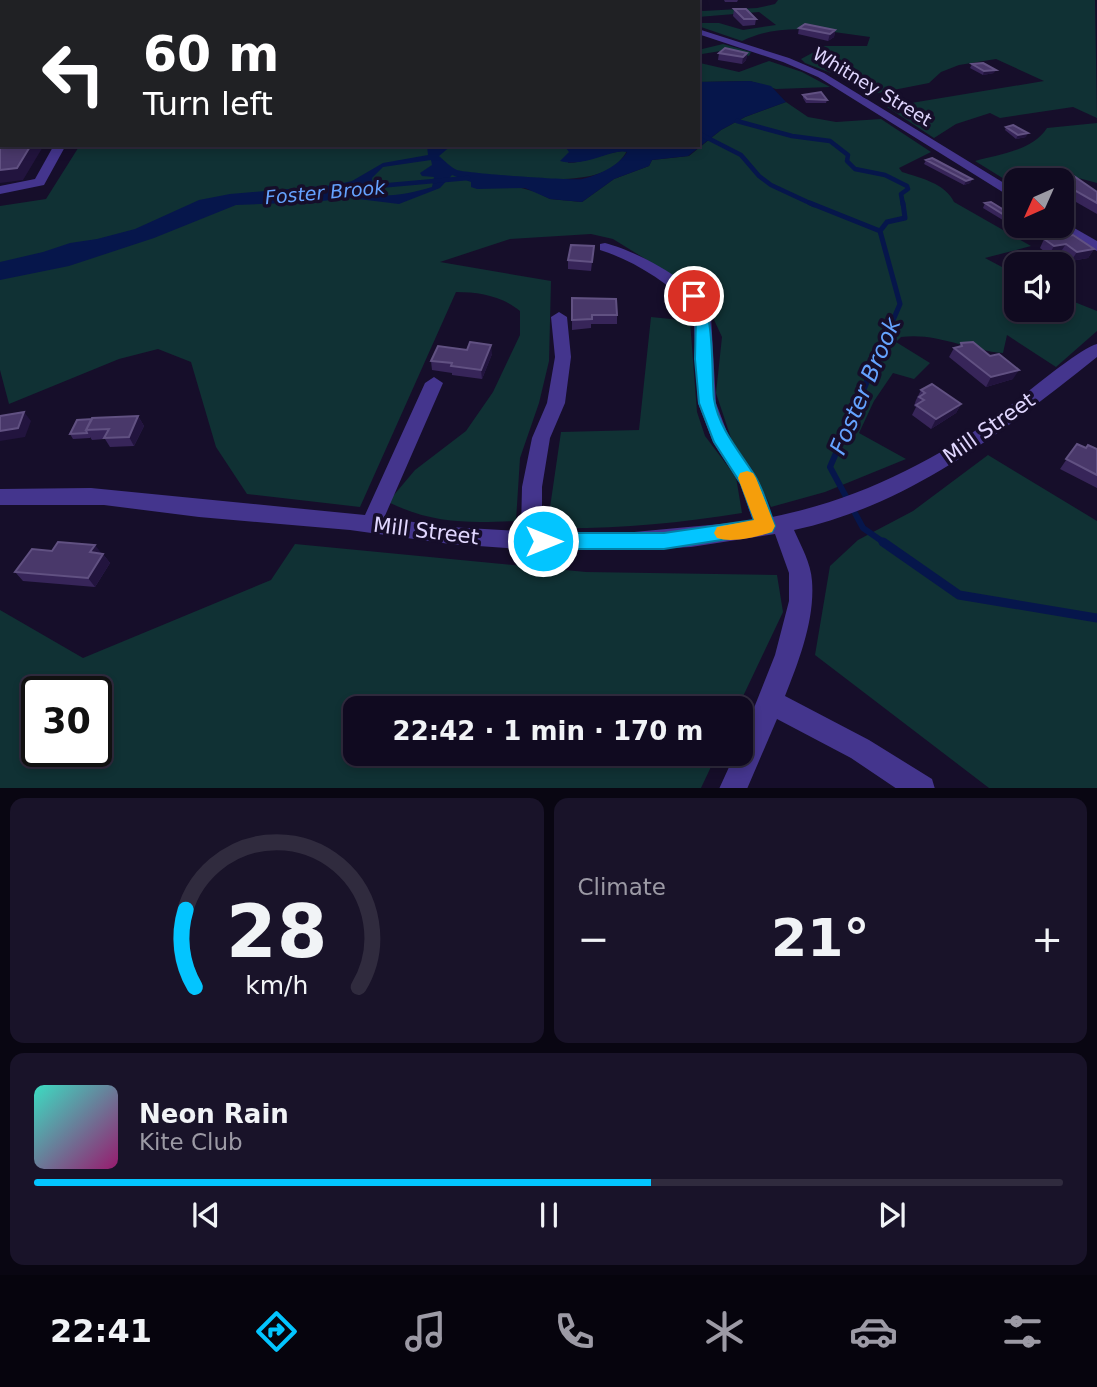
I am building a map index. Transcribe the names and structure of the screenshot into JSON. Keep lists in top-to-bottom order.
{
  "streets": {
    "street": ["Whitney Street", "Mill Street"]
  },
  "water": ["Foster Brook"],
  "north": "bottom left",
  "page": {
    "turn": ["60 m", "Turn left"],
    "limit": "30",
    "trip": "22:42 · 1 min · 170 m",
    "tile": "Climate",
    "heat": ["−", "21°", "+"],
    "song": ["Neon Rain", "Kite Club"],
    "tabs": "22:41",
    "gauge": ["28", "km/h"]
  }
}
